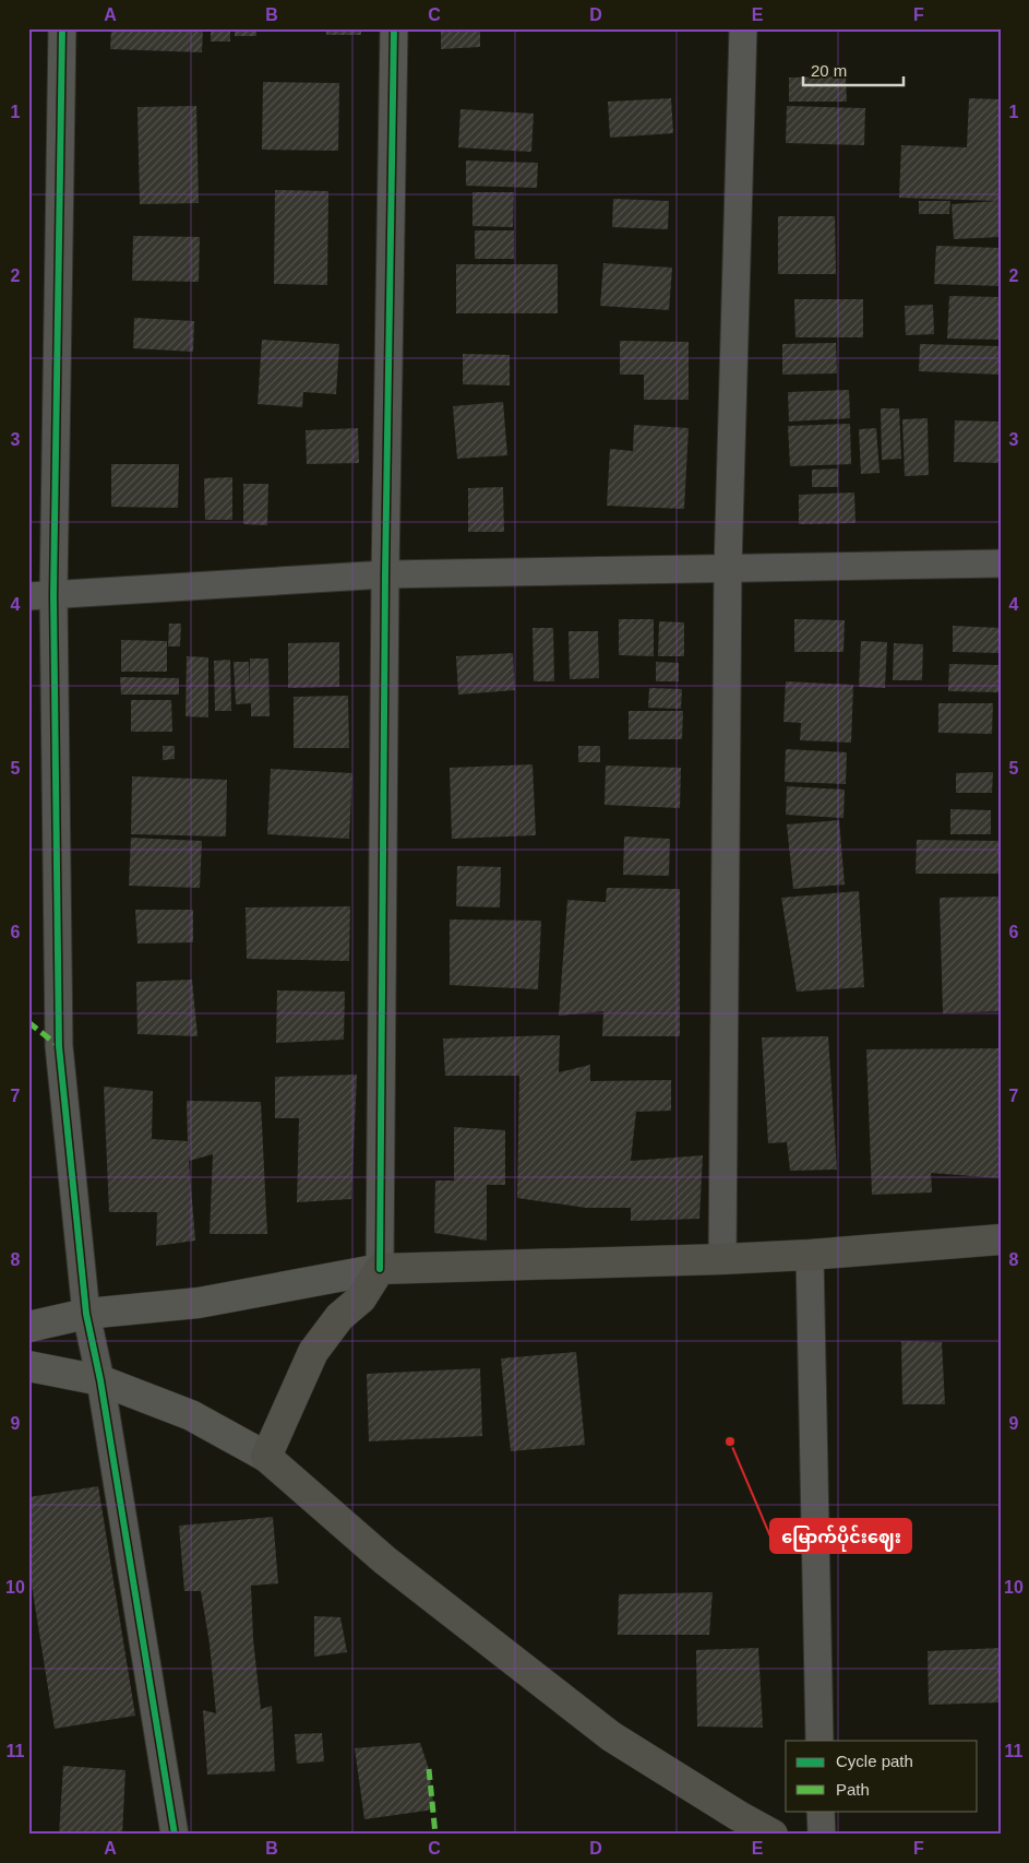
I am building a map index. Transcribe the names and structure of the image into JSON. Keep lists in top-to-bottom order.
{
  "places": ["မြောက်ပိုင်းဈေး"],
  "legend": ["Cycle path", "Path"],
  "scale_bar": "20 m",
  "grid": {
    "columns": [
      "A",
      "B",
      "C",
      "D",
      "E",
      "F"
    ],
    "rows": [
      "1",
      "2",
      "3",
      "4",
      "5",
      "6",
      "7",
      "8",
      "9",
      "10",
      "11"
    ]
  }
}
